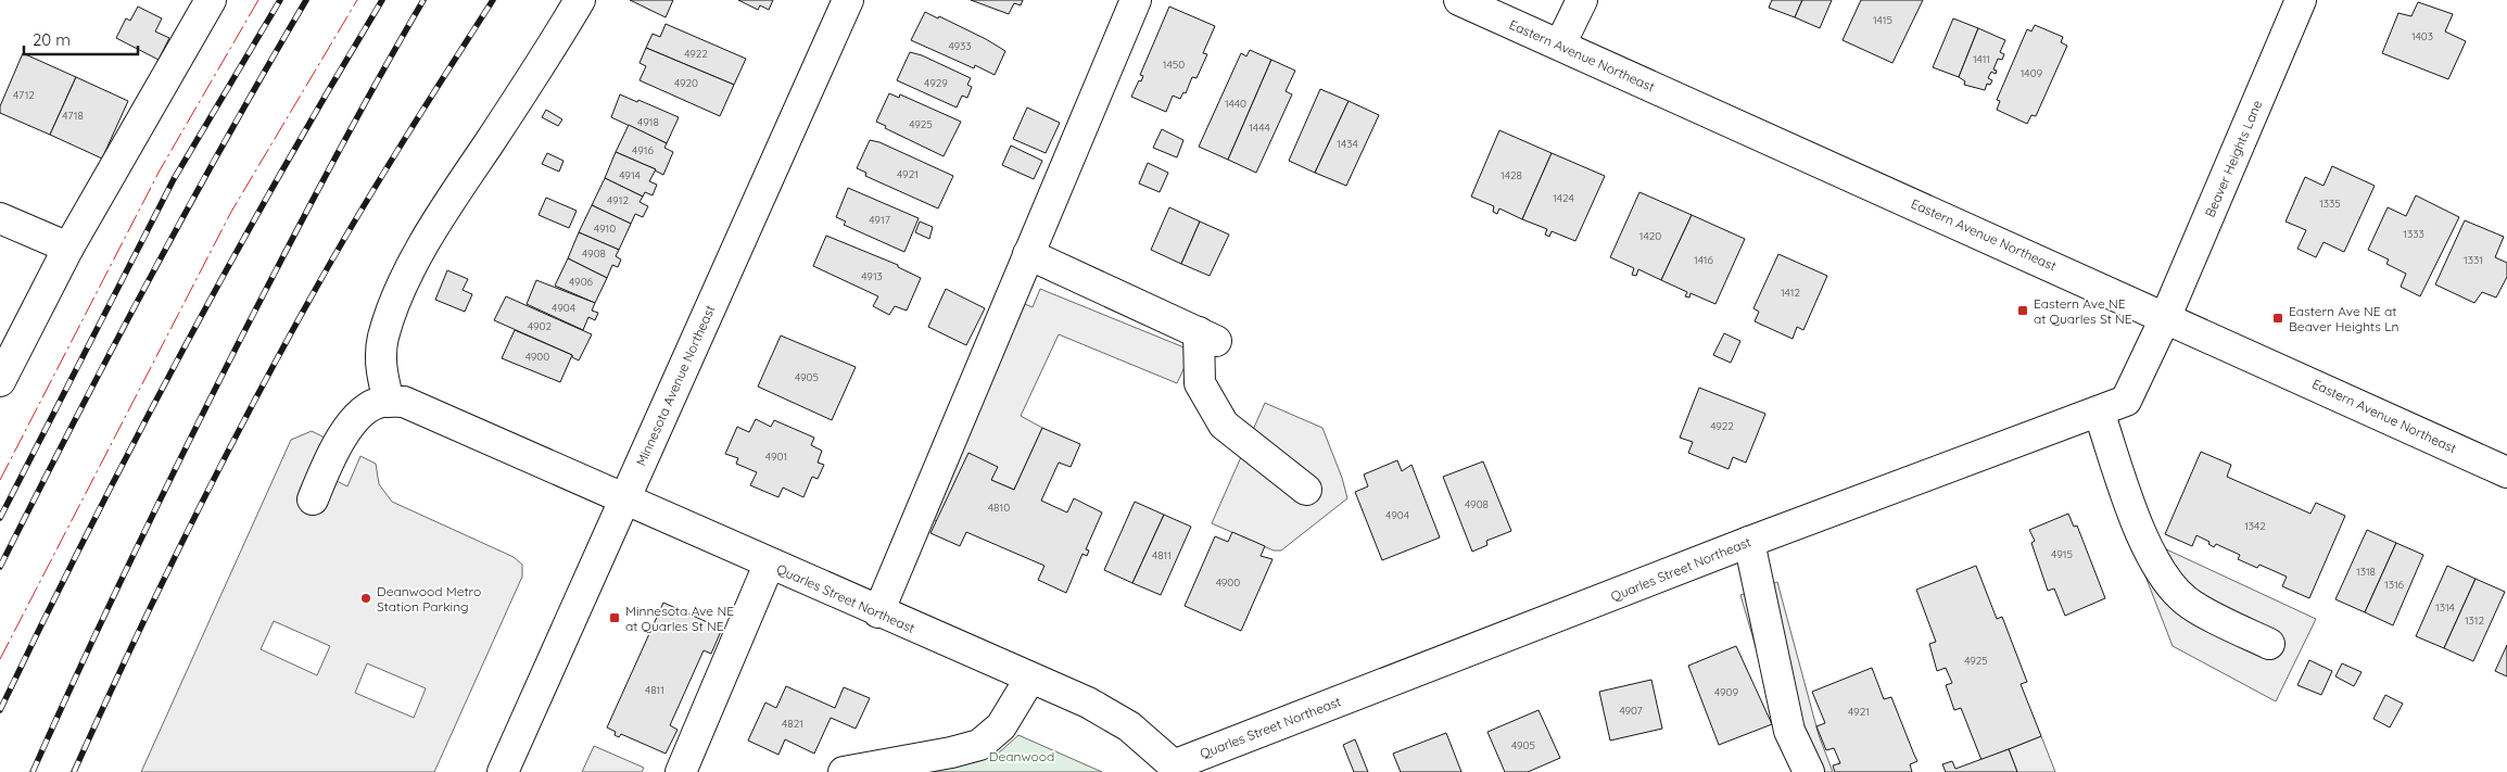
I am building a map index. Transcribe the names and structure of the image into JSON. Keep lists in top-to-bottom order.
{
  "streets": {
    "street": [
      "Eastern Avenue Northeast",
      "Beaver Heights Lane",
      "Minnesota Avenue Northeast",
      "Quarles Street Northeast"
    ]
  },
  "crossings": [
    ["Eastern Avenue Northeast", "Beaver Heights Lane"],
    ["Eastern Avenue Northeast", "Quarles Street Northeast"],
    ["Beaver Heights Lane", "Quarles Street Northeast"],
    ["Minnesota Avenue Northeast", "Quarles Street Northeast"]
  ],
  "parks": ["Deanwood"],
  "places": {
    "transit": ["Eastern Ave NE at Quarles St NE", "Eastern Ave NE at Beaver Heights Ln", "Minnesota Ave NE at Quarles St NE"],
    "other": ["Deanwood Metro Station Parking"]
  },
  "house_numbers": [
    "1415",
    "1403",
    "4933",
    "4922",
    "1411",
    "1450",
    "1409",
    "4920",
    "4929",
    "4712",
    "1440",
    "4718",
    "4918",
    "4925",
    "1444",
    "1434",
    "4916",
    "4921",
    "4914",
    "1428",
    "1424",
    "4912",
    "1335",
    "4917",
    "4910",
    "1333",
    "1420",
    "4908",
    "1416",
    "1331",
    "4913",
    "4906",
    "1412",
    "4904",
    "4902",
    "4900",
    "4905",
    "4922",
    "4901",
    "4908",
    "4810",
    "4904",
    "1342",
    "4915",
    "4811",
    "1318",
    "4900",
    "1316",
    "1314",
    "1312",
    "4925",
    "4811",
    "4909",
    "4907",
    "4921",
    "4821",
    "4905"
  ],
  "scale_bar": "20 m"
}
